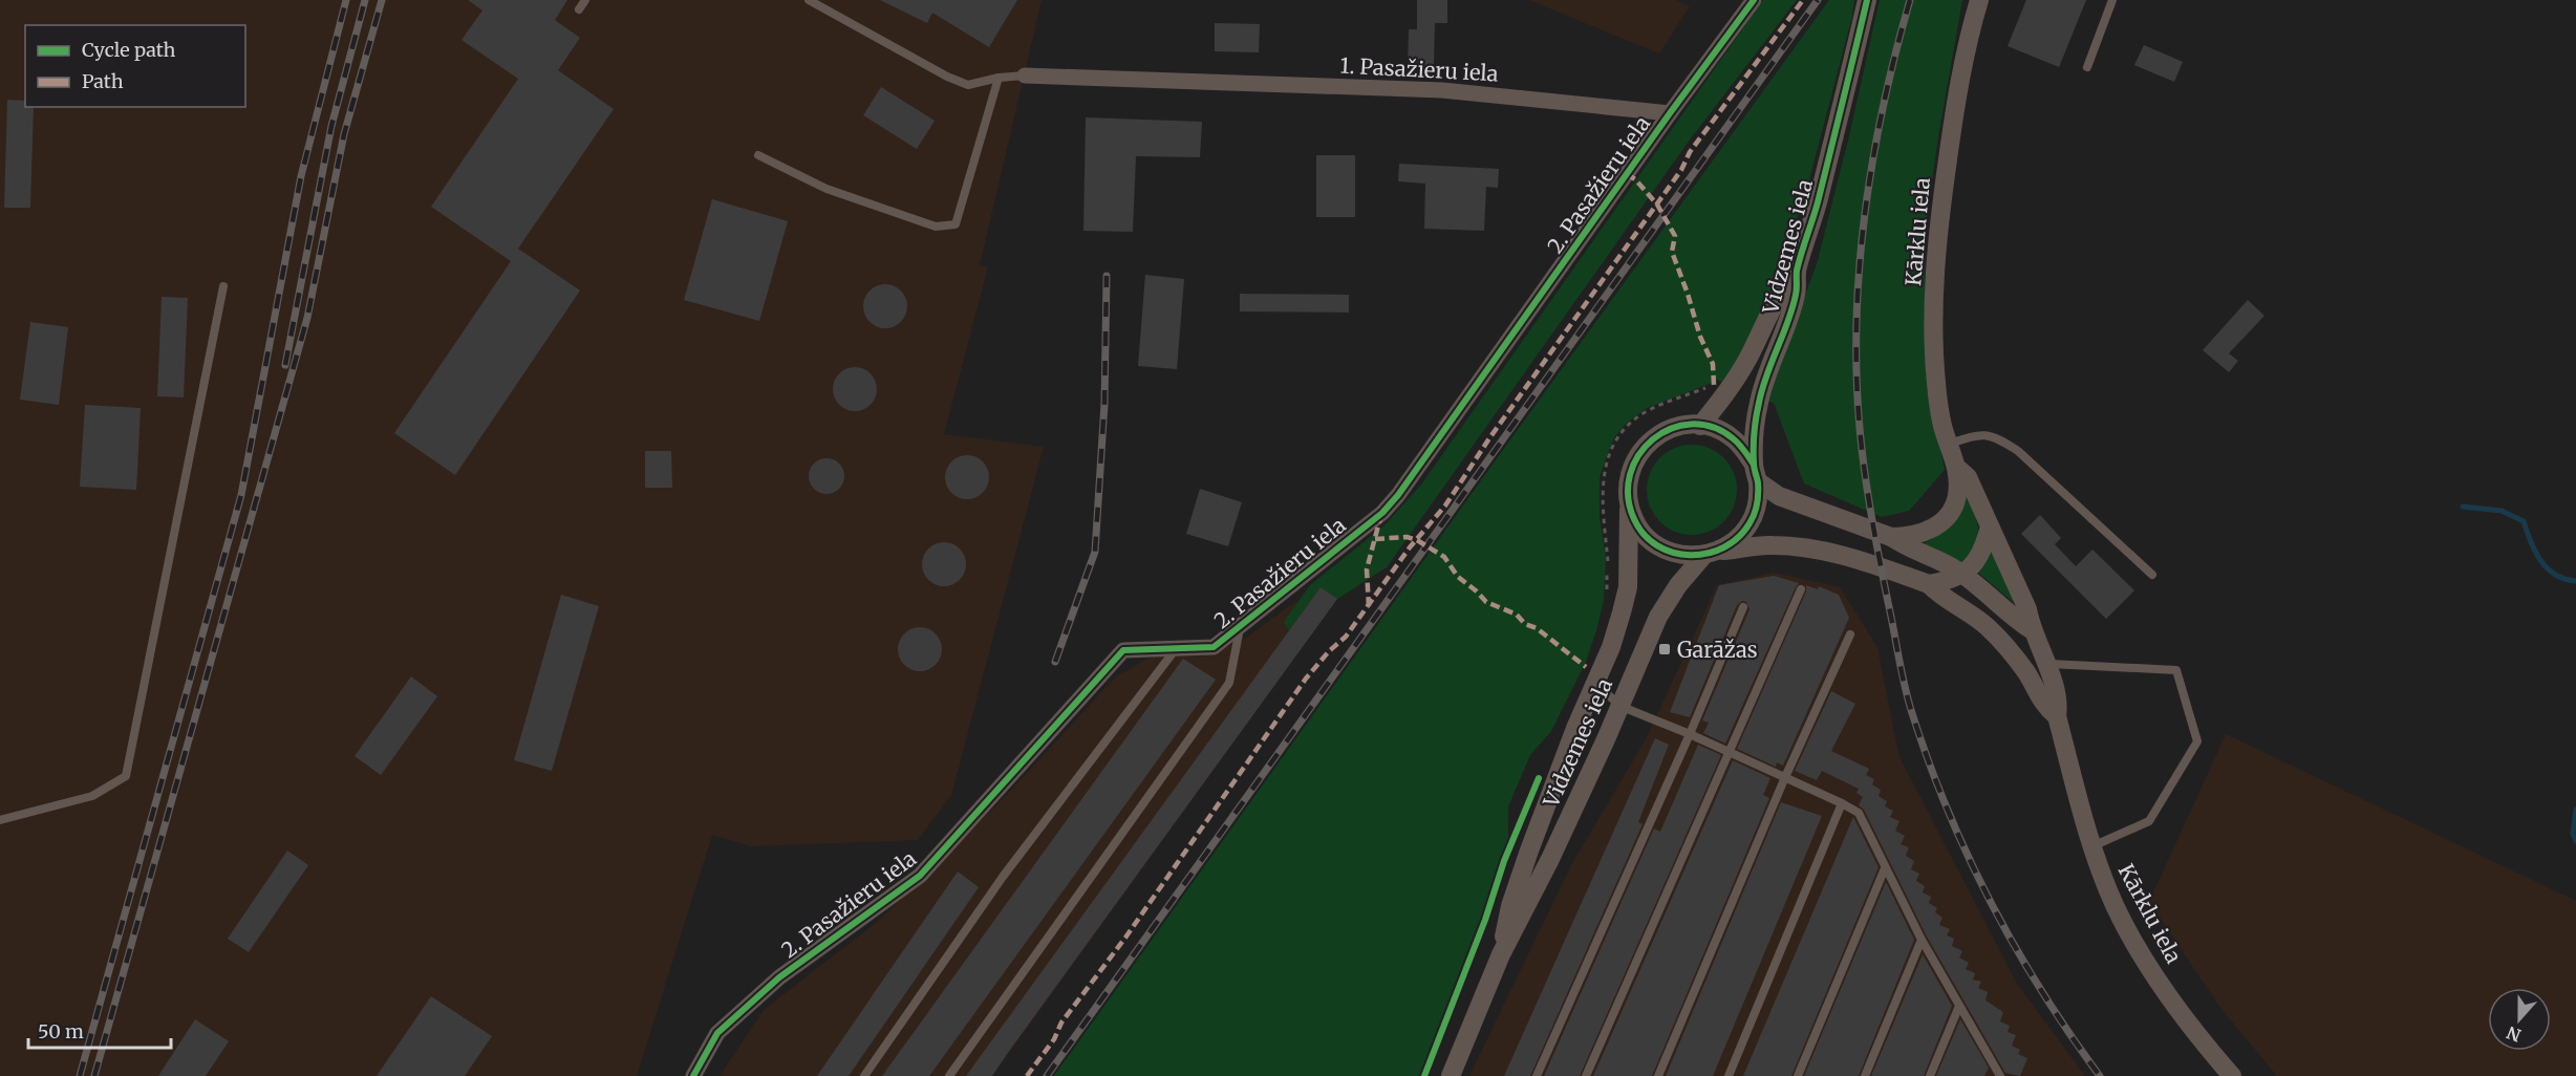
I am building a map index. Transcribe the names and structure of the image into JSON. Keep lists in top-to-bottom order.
{
  "streets": {
    "street": [
      "1. Pasažieru iela",
      "2. Pasažieru iela",
      "Kārklu iela",
      "Vidzemes iela"
    ]
  },
  "crossings": [
    ["1. Pasažieru iela", "2. Pasažieru iela"],
    ["Kārklu iela", "Vidzemes iela"]
  ],
  "places": {
    "transit": ["Garāžas"]
  },
  "legend": ["Cycle path", "Path"],
  "scale_bar": "50 m",
  "north": "bottom"
}
